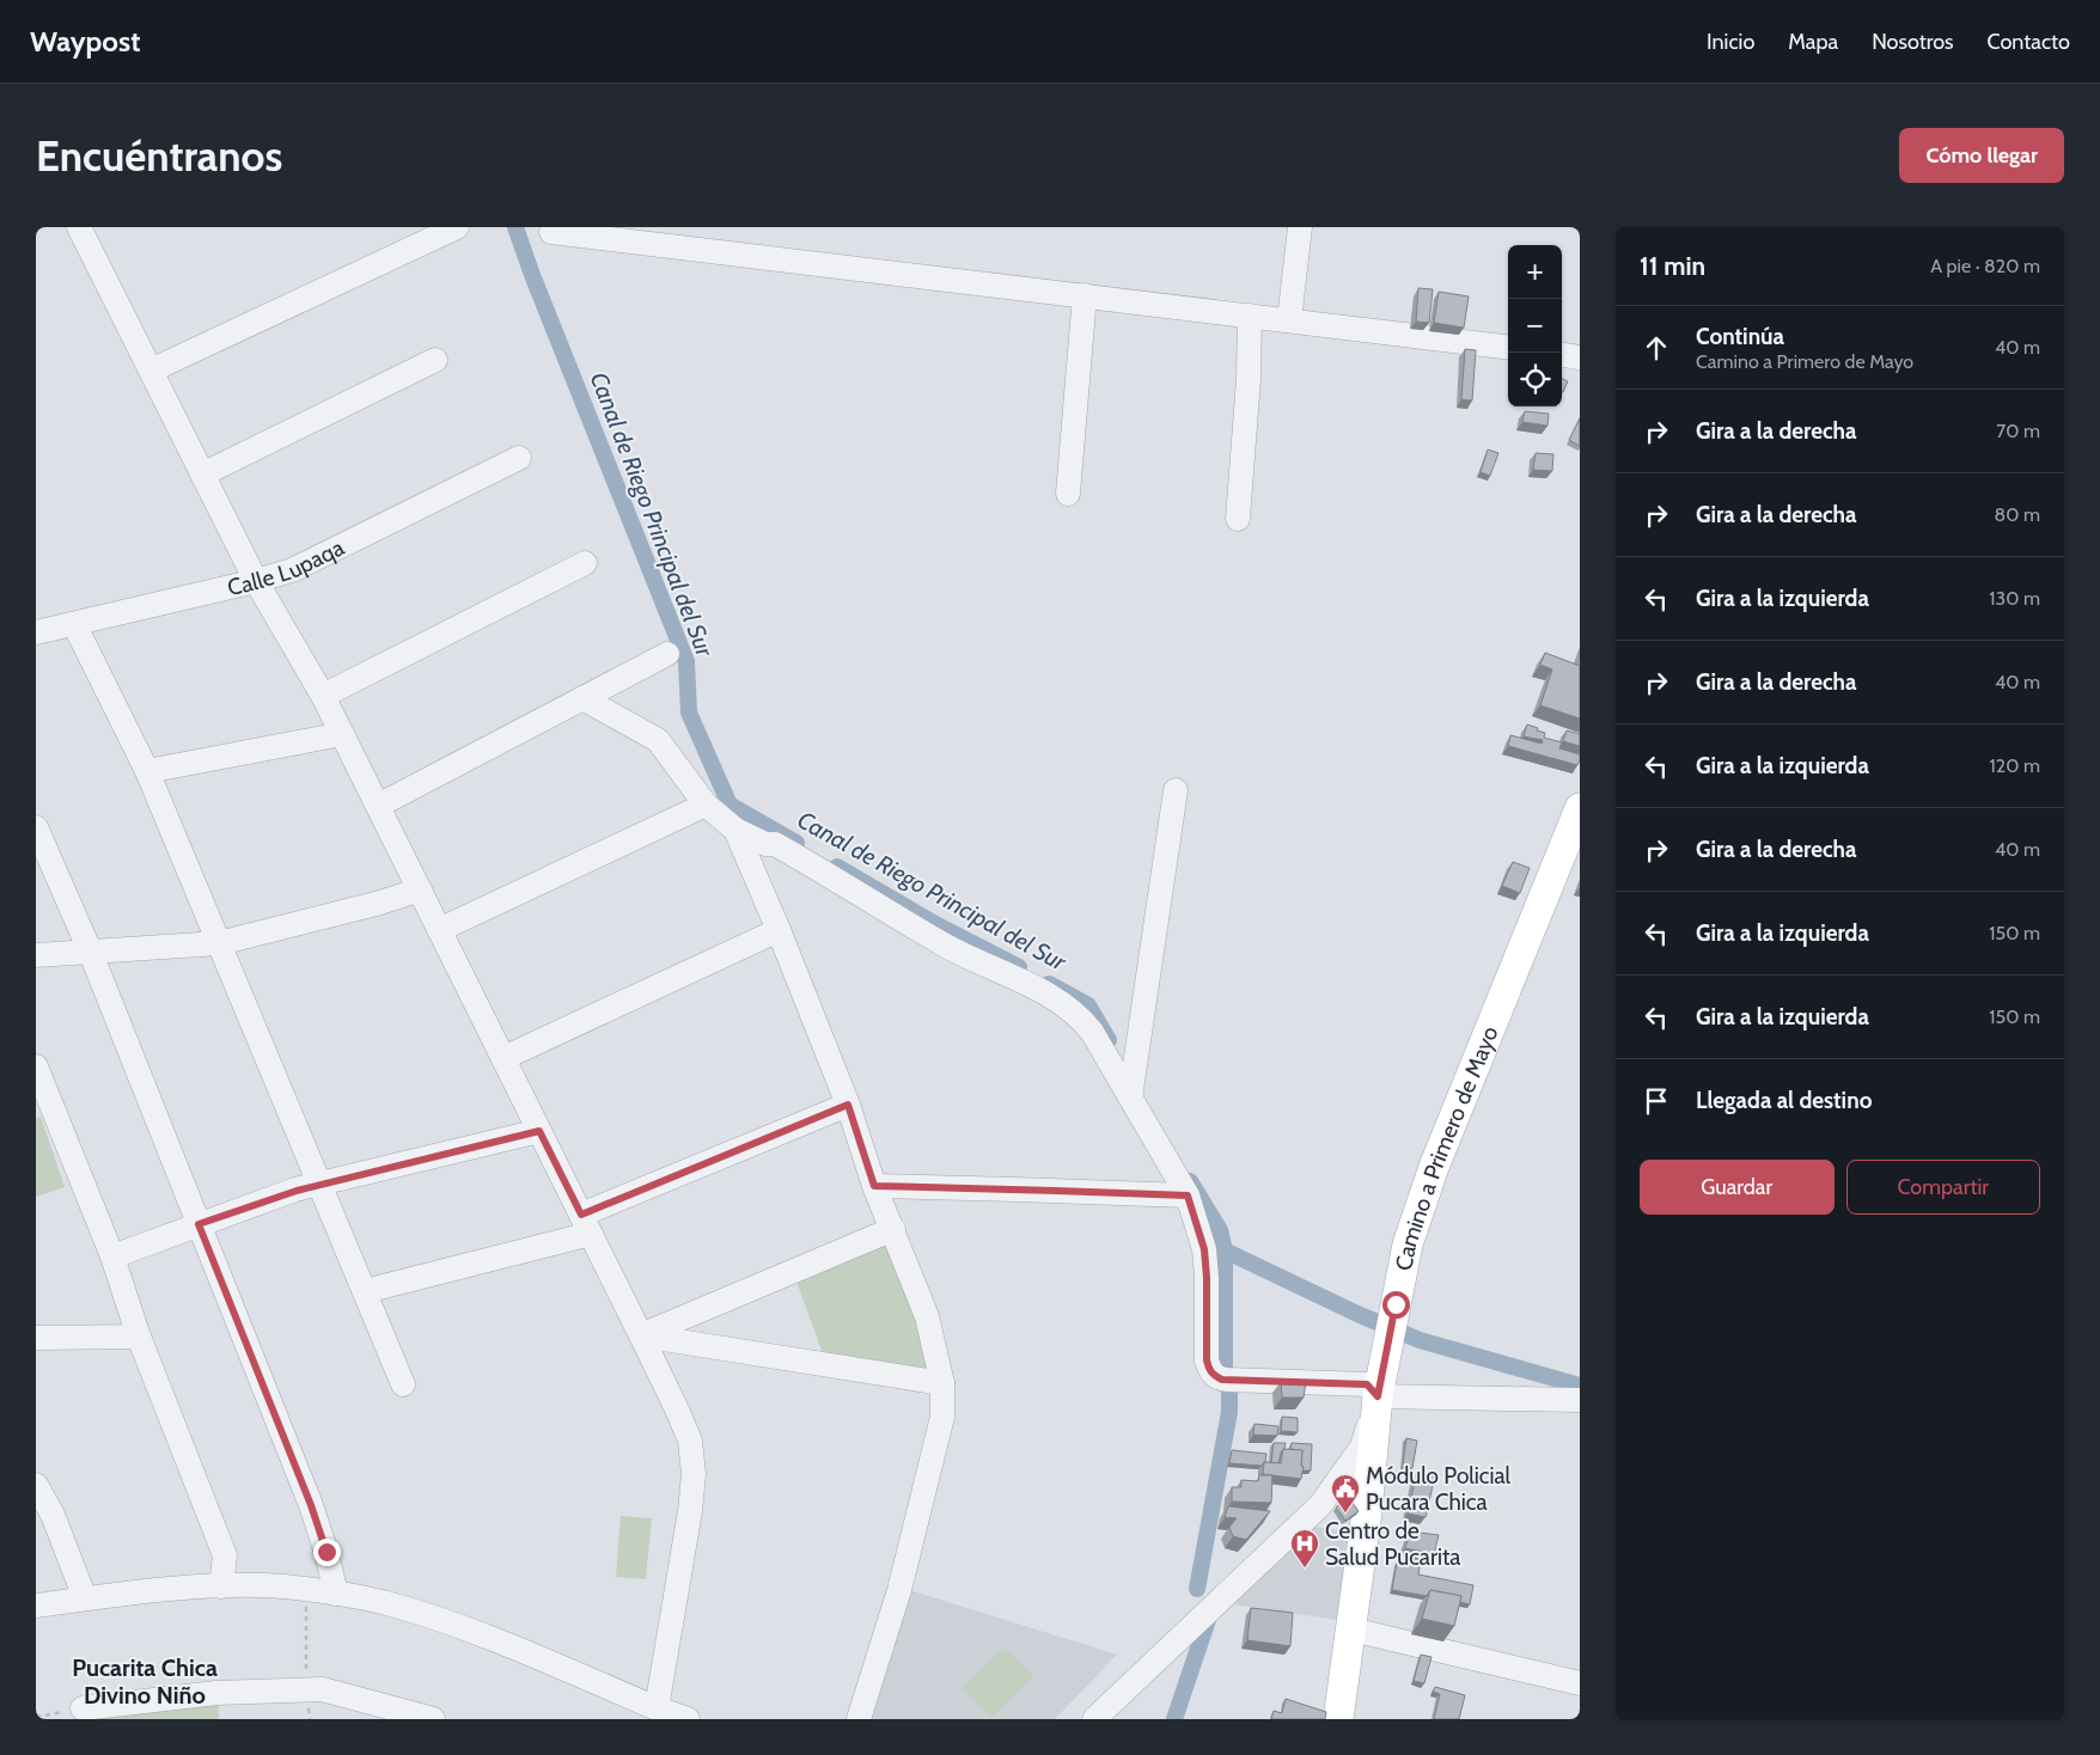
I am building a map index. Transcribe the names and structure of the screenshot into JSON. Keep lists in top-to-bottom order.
{
  "streets": {
    "main road": ["Camino a Primero de Mayo"],
    "street": ["Calle Lupaqa"]
  },
  "districts": ["Pucarita Chica Divino Niño"],
  "water": ["Canal de Riego Principal del Sur"],
  "places": {
    "public building": ["Módulo Policial Pucara Chica"],
    "hospital": ["Centro de Salud Pucarita"]
  },
  "page": {
    "header": "Waypost",
    "nav": [
      "Inicio",
      "Mapa",
      "Nosotros",
      "Contacto"
    ],
    "buttons": [
      "Cómo llegar",
      ["Guardar", "Compartir"]
    ],
    "title": "Encuéntranos",
    "heading": ["11 min", "A pie · 820 m"],
    "map_buttons": ["+", "−"],
    "list": [
      ["Continúa", "Camino a Primero de Mayo", "40 m"],
      ["Gira a la derecha", "70 m"],
      ["Gira a la derecha", "80 m"],
      ["Gira a la izquierda", "130 m"],
      ["Gira a la derecha", "40 m"],
      ["Gira a la izquierda", "120 m"],
      ["Gira a la derecha", "40 m"],
      ["Gira a la izquierda", "150 m"],
      ["Gira a la izquierda", "150 m"],
      "Llegada al destino"
    ]
  }
}
